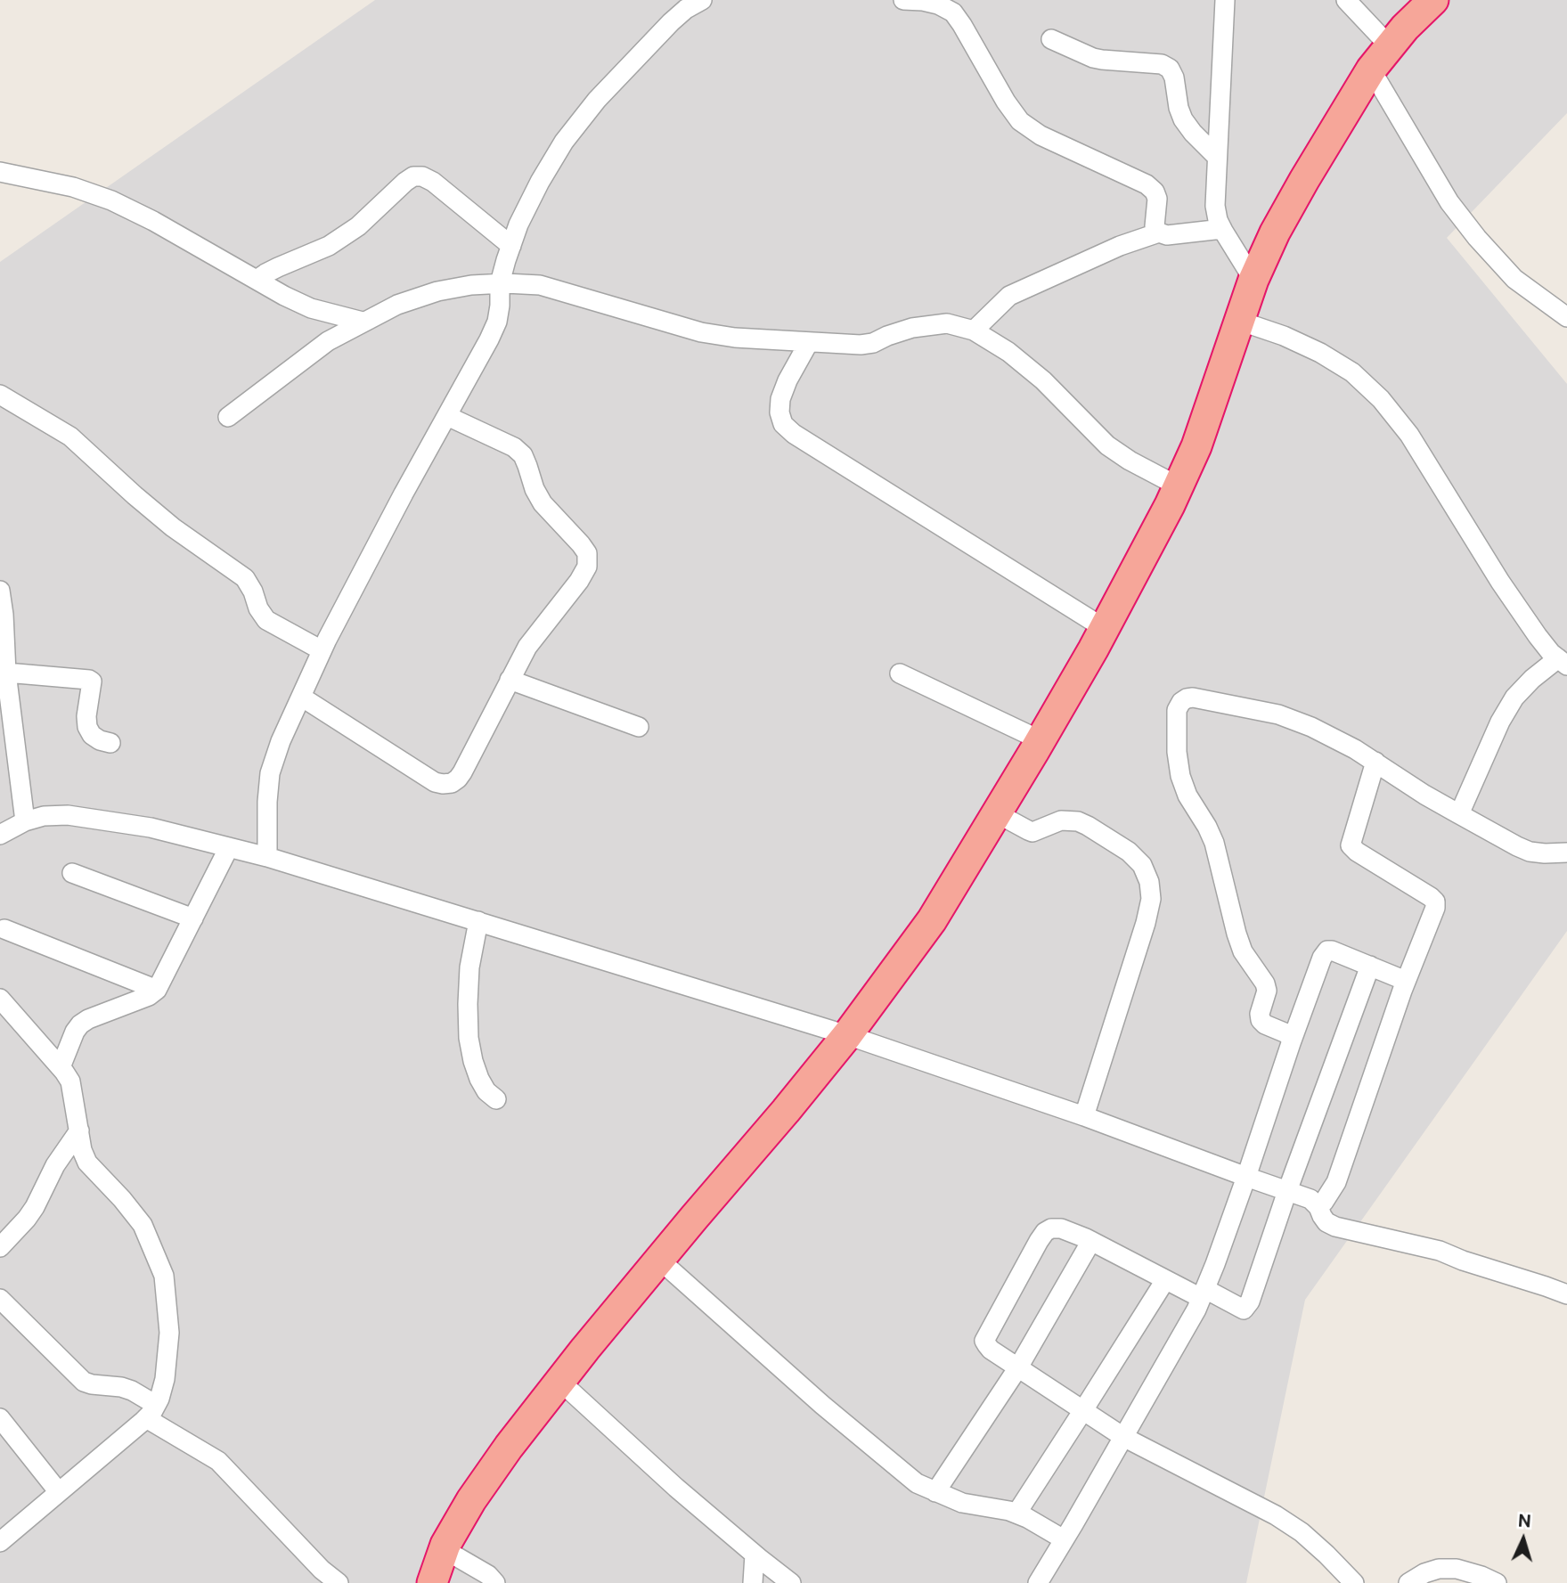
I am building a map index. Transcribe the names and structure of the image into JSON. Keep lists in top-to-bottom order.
{
  "north": "top"
}
